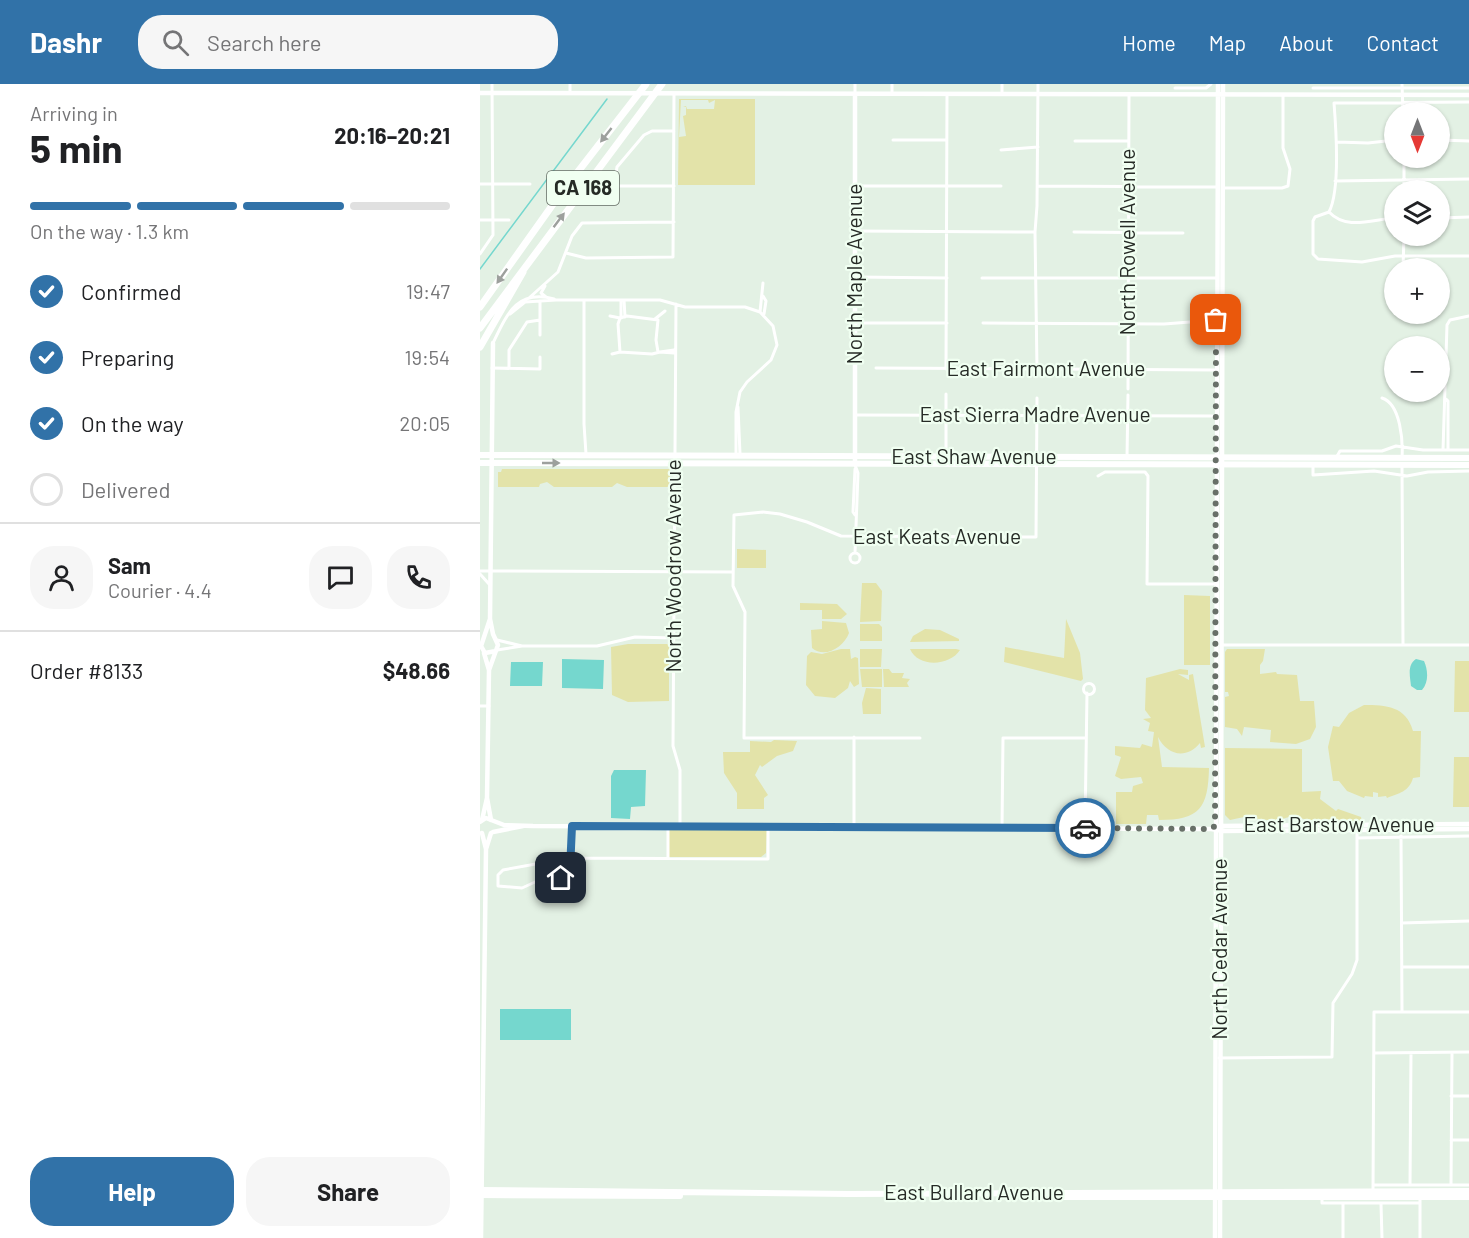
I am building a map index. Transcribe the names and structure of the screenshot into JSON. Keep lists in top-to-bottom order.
{
  "streets": {
    "highway": ["CA 168"],
    "main road": ["East Shaw Avenue", "East Bullard Avenue"],
    "street": [
      "North Rowell Avenue",
      "North Maple Avenue",
      "East Fairmont Avenue",
      "East Sierra Madre Avenue",
      "East Keats Avenue",
      "North Woodrow Avenue",
      "East Barstow Avenue",
      "North Cedar Avenue"
    ]
  },
  "crossings": [
    ["North Rowell Avenue", "East Fairmont Avenue"],
    ["North Maple Avenue", "East Sierra Madre Avenue"],
    ["North Maple Avenue", "East Shaw Avenue"],
    ["East Fairmont Avenue", "North Cedar Avenue"],
    ["East Sierra Madre Avenue", "North Cedar Avenue"],
    ["East Shaw Avenue", "East Keats Avenue"],
    ["East Shaw Avenue", "North Woodrow Avenue"],
    ["East Shaw Avenue", "North Cedar Avenue"],
    ["North Woodrow Avenue", "East Barstow Avenue"],
    ["East Barstow Avenue", "North Cedar Avenue"],
    ["North Cedar Avenue", "East Bullard Avenue"]
  ],
  "north": "bottom",
  "page": {
    "header": "Dashr",
    "search": "Search here",
    "nav": [
      "Home",
      "Map",
      "About",
      "Contact"
    ],
    "heading": ["5 min", "Arriving in", "20:16–20:21"],
    "panel": [
      "Sam",
      "Courier · 4.4",
      "Order #8133",
      "$48.66"
    ],
    "map_buttons": ["+", "−"],
    "bar": "On the way · 1.3 km",
    "list": [
      ["Confirmed", "19:47"],
      ["Preparing", "19:54"],
      ["On the way", "20:05"],
      "Delivered"
    ],
    "buttons": ["Help", "Share"]
  }
}
